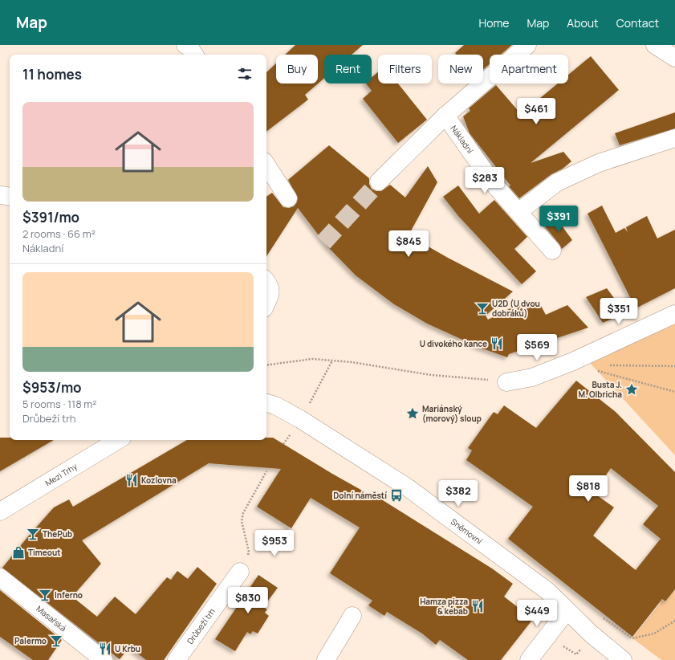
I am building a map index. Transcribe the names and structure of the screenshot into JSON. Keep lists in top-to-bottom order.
{
  "streets": {
    "street": [
      "Nákladní",
      "Mezi Trhy",
      "Sněmovní",
      "Masařská",
      "Drůbeží trh"
    ]
  },
  "places": {
    "bar": [
      "U2D (U dvou dobráků)",
      "ThePub",
      "Inferno",
      "Palermo"
    ],
    "restaurant": [
      "U divokého kance",
      "Kozlovna",
      "Hamza pizza & kebab",
      "U Krbu"
    ],
    "place": ["Busta J. M. Olbricha", "Mariánský (morový) sloup"],
    "bus stop": ["Dolní náměstí"],
    "shop": ["Timeout"]
  },
  "page": {
    "header": "Map",
    "nav": [
      "Home",
      "Map",
      "About",
      "Contact"
    ],
    "chip": [
      "Buy",
      "Rent",
      "Filters",
      "New",
      "Apartment"
    ],
    "heading": "11 homes",
    "list": [
      {
        "name": "$391/mo",
        "note": "2 rooms · 66 m² · Nákladní"
      },
      {
        "name": "$953/mo",
        "note": "5 rooms · 118 m² · Drůbeží trh"
      }
    ],
    "price": [
      "$461",
      "$283",
      "$391",
      "$845",
      "$351",
      "$569",
      "$818",
      "$382",
      "$953",
      "$830",
      "$449"
    ]
  }
}
